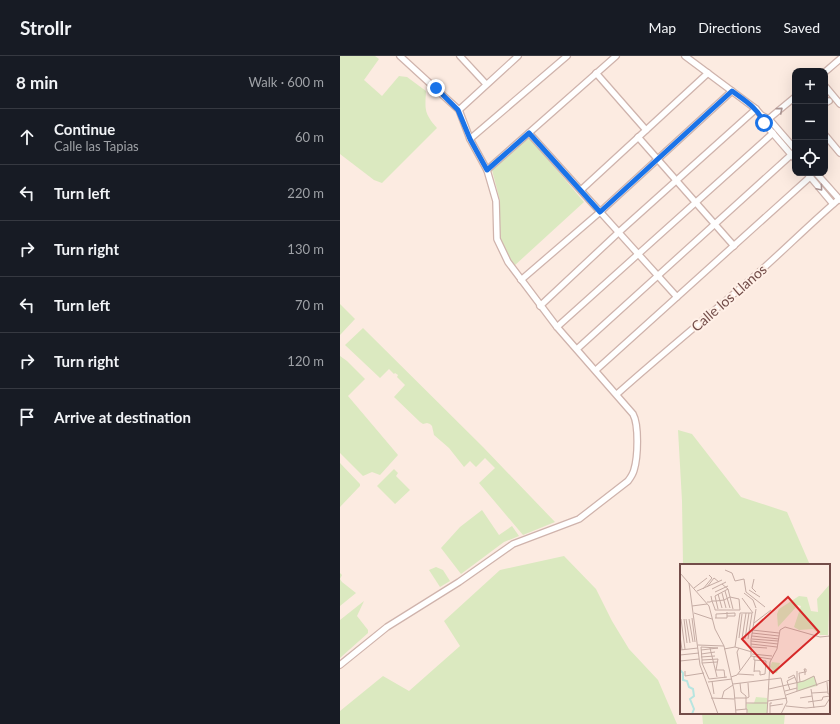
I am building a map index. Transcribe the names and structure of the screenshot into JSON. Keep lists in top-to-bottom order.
{
  "streets": {
    "street": ["Calle los Llanos"]
  },
  "page": {
    "header": "Strollr",
    "nav": ["Map", "Directions", "Saved"],
    "heading": ["8 min", "Walk · 600 m"],
    "map_buttons": ["+", "−"],
    "list": [
      ["Continue", "Calle las Tapias", "60 m"],
      ["Turn left", "220 m"],
      ["Turn right", "130 m"],
      ["Turn left", "70 m"],
      ["Turn right", "120 m"],
      "Arrive at destination"
    ]
  }
}
